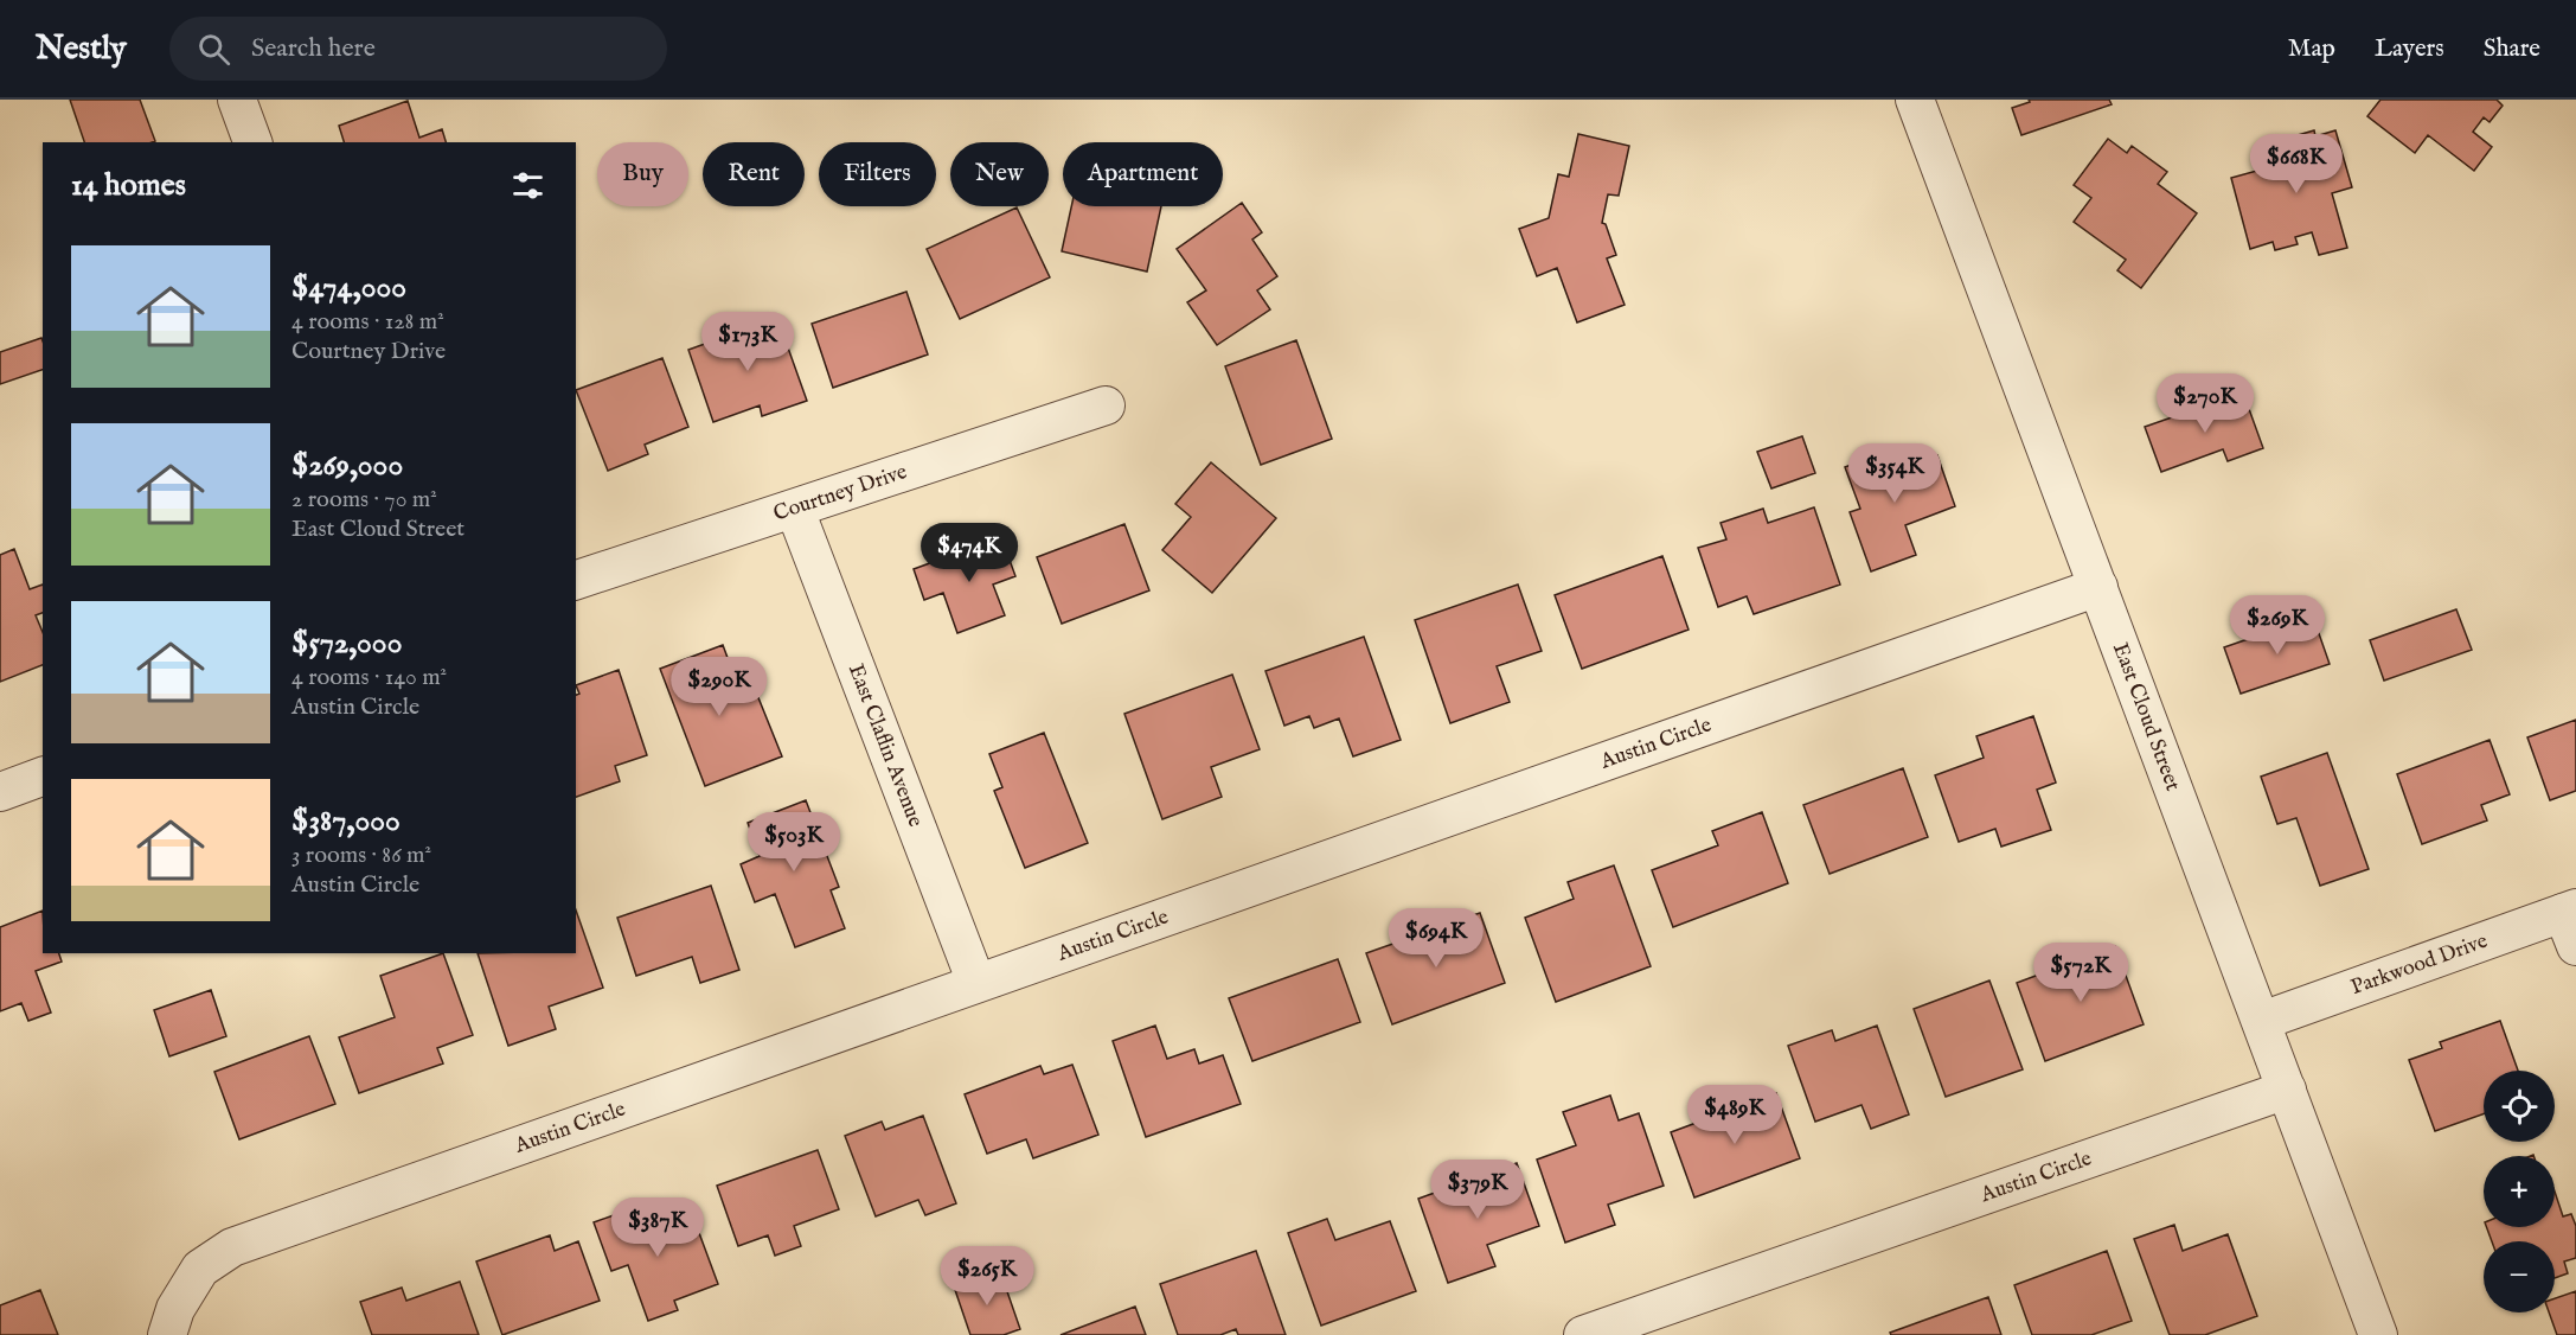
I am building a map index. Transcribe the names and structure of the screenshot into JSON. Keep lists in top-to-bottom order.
{
  "streets": {
    "street": [
      "Courtney Drive",
      "East Cloud Street",
      "Austin Circle",
      "East Claflin Avenue",
      "Parkwood Drive"
    ]
  },
  "crossings": [
    ["Courtney Drive", "East Claflin Avenue"],
    ["East Cloud Street", "Austin Circle"],
    ["East Cloud Street", "Parkwood Drive"],
    ["Austin Circle", "East Claflin Avenue"]
  ],
  "page": {
    "header": "Nestly",
    "search": "Search here",
    "nav": ["Map", "Layers", "Share"],
    "price": [
      "$668K",
      "$173K",
      "$270K",
      "$354K",
      "$474K",
      "$269K",
      "$290K",
      "$503K",
      "$694K",
      "$572K",
      "$489K",
      "$379K",
      "$387K",
      "$265K"
    ],
    "chip": [
      "Buy",
      "Rent",
      "Filters",
      "New",
      "Apartment"
    ],
    "heading": "14 homes",
    "list": [
      {
        "name": "$474,000",
        "note": "4 rooms · 128 m² · Courtney Drive"
      },
      {
        "name": "$269,000",
        "note": "2 rooms · 70 m² · East Cloud Street"
      },
      {
        "name": "$572,000",
        "note": "4 rooms · 140 m² · Austin Circle"
      },
      {
        "name": "$387,000",
        "note": "3 rooms · 86 m² · Austin Circle"
      }
    ],
    "map_buttons": ["+", "−"]
  }
}
